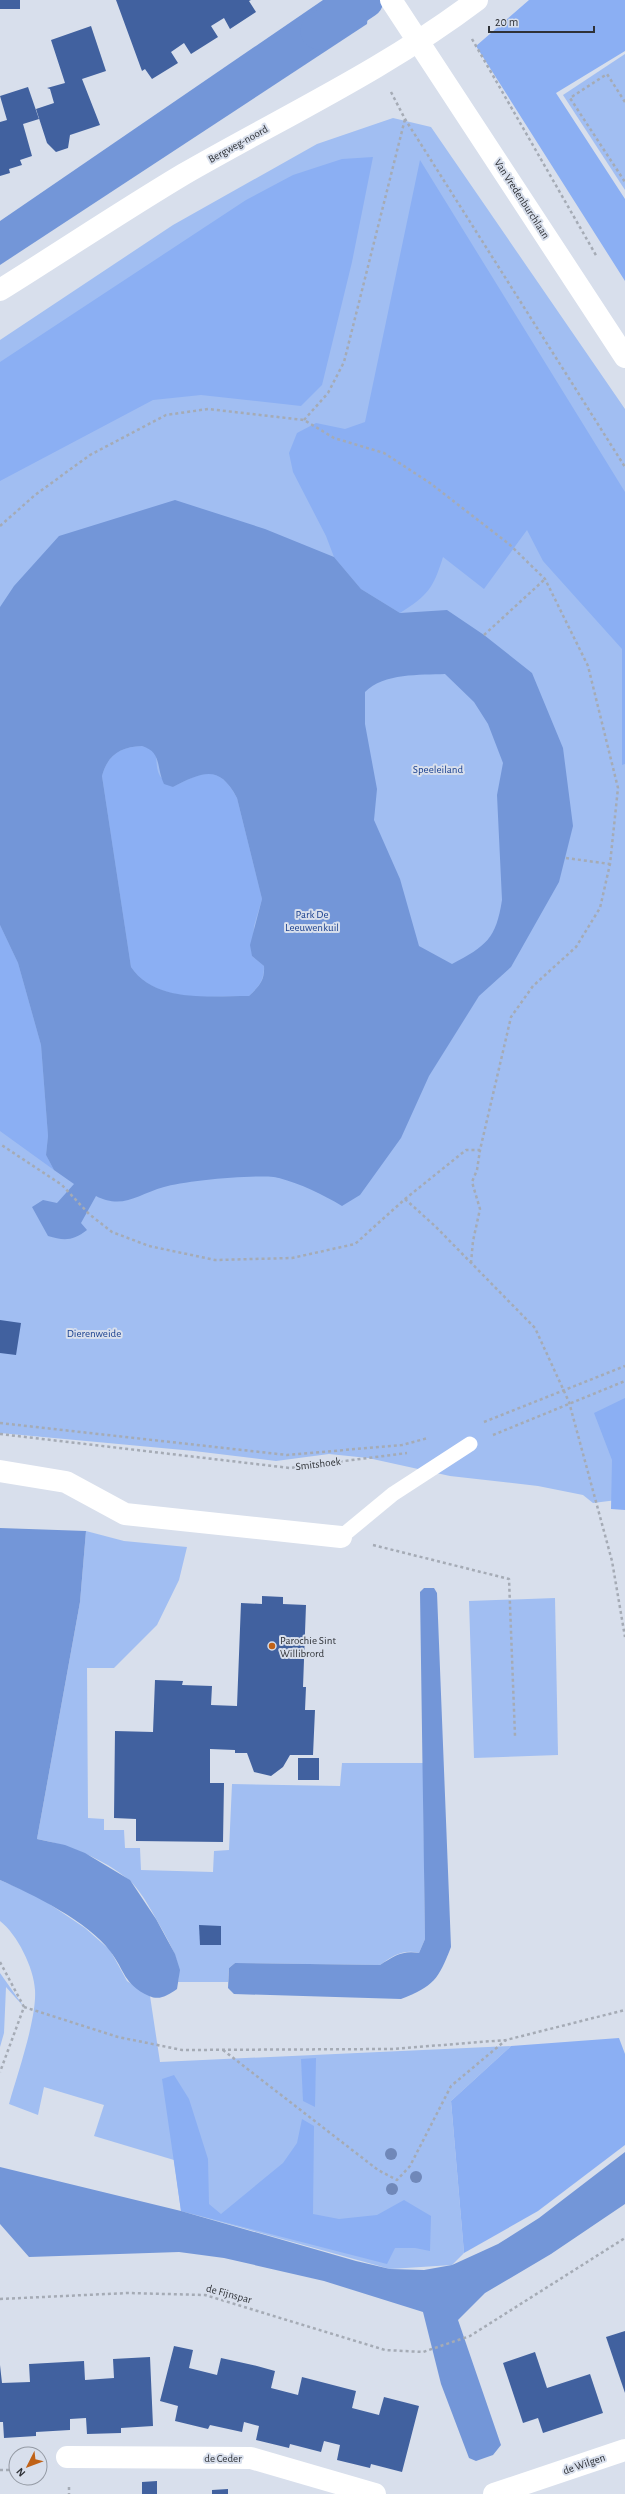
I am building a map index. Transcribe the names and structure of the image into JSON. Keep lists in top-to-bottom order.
{
  "streets": {
    "street": [
      "Bergweg-noord",
      "Van Vredenburchlaan",
      "de Ceder",
      "de Wilgen"
    ],
    "path": ["Smitshoek", "de Fijnspar"]
  },
  "crossings": [
    ["Bergweg-noord", "Van Vredenburchlaan"]
  ],
  "parks": ["Speeleiland", "Park De Leeuwenkuil", "Dierenweide"],
  "places": ["Parochie Sint Willibrord"],
  "scale_bar": "20 m",
  "north": "bottom left"
}
